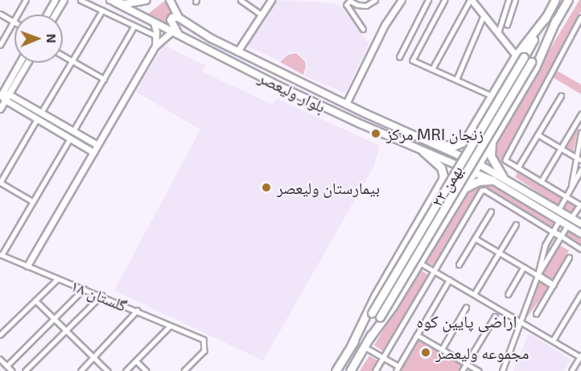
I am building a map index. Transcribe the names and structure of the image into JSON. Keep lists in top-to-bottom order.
{
  "streets": {
    "highway": ["۲۲ بهمن"],
    "main road": ["بلوار ولیعصر"],
    "street": ["گلستان ۱۸"]
  },
  "districts": ["اراضی پایین کوه"],
  "places": ["مرکز MRI زنجان", "بیمارستان ولیعصر", "مجموعه ولیعصر"],
  "north": "right"
}
